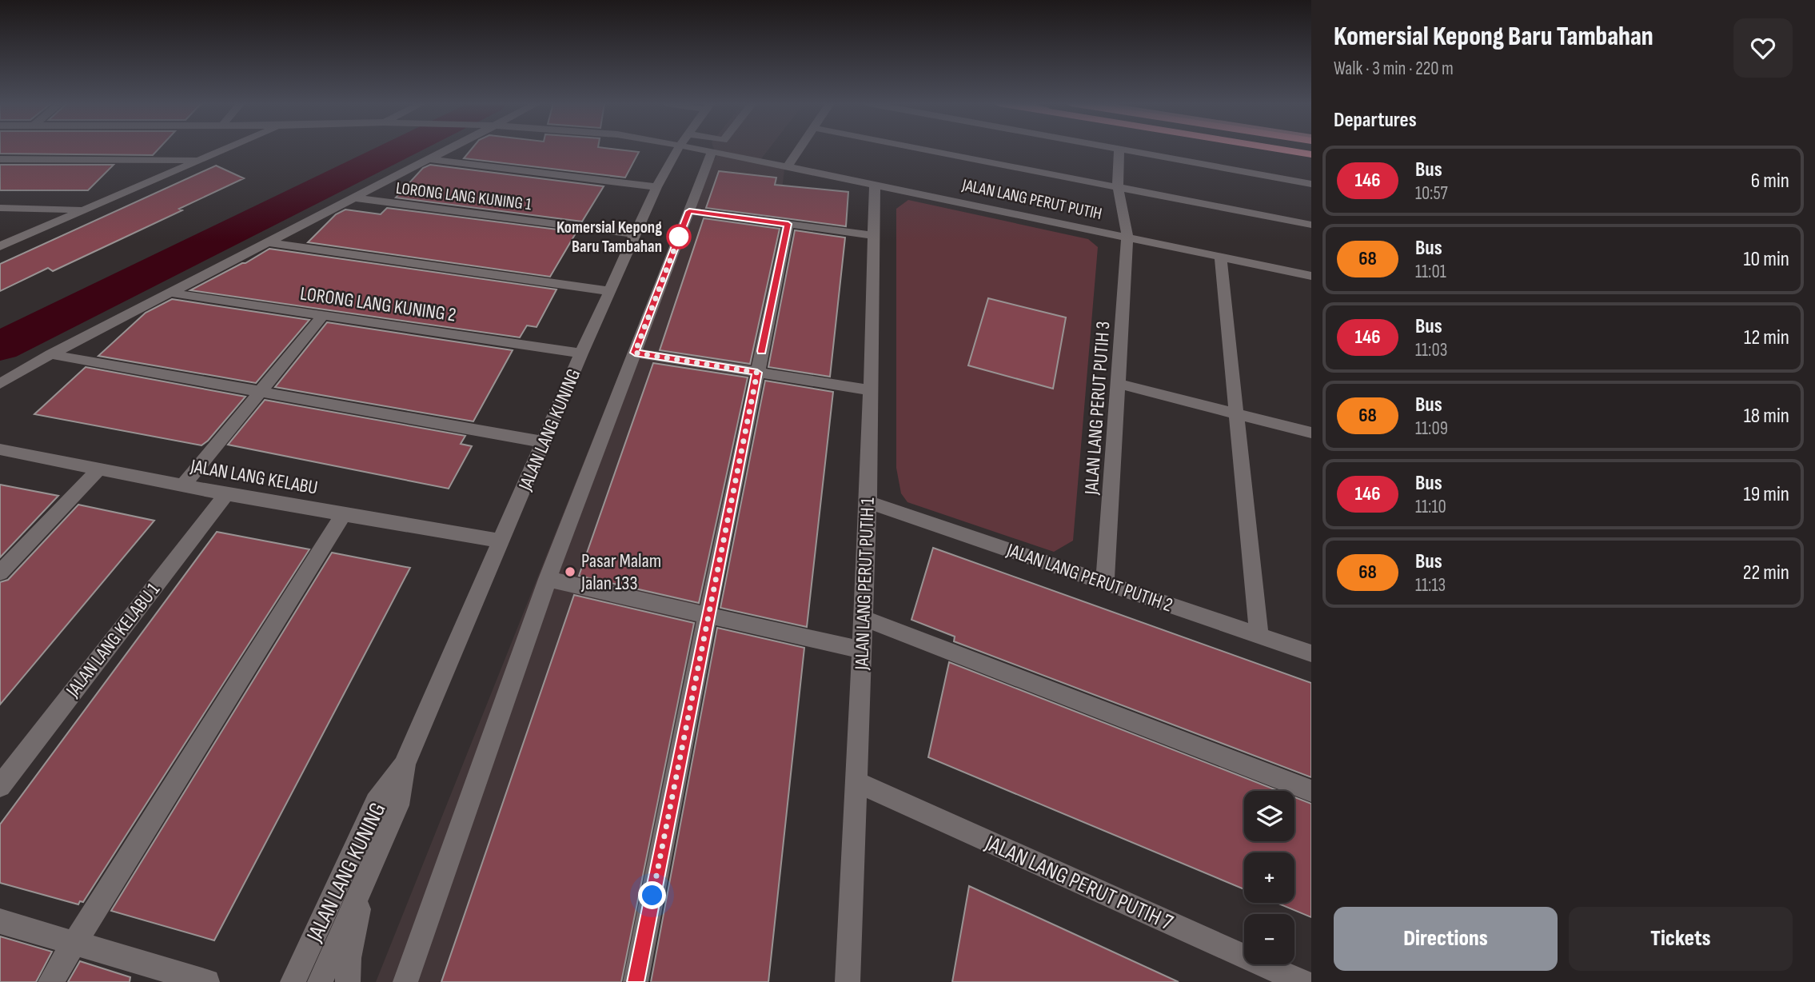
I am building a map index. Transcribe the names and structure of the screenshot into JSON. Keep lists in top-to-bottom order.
{
  "streets": {
    "street": [
      "LORONG LANG KUNING 1",
      "JALAN LANG PERUT PUTIH",
      "LORONG LANG KUNING 2",
      "JALAN LANG PERUT PUTIH 3",
      "JALAN LANG KUNING",
      "JALAN LANG KELABU",
      "JALAN LANG PERUT PUTIH 2",
      "JALAN LANG PERUT PUTIH 1",
      "JALAN LANG KELABU 1",
      "JALAN LANG PERUT PUTIH 7"
    ]
  },
  "crossings": [
    ["LORONG LANG KUNING 1", "JALAN LANG KUNING"],
    ["JALAN LANG PERUT PUTIH", "JALAN LANG PERUT PUTIH 3"],
    ["JALAN LANG PERUT PUTIH", "JALAN LANG PERUT PUTIH 1"],
    ["LORONG LANG KUNING 2", "JALAN LANG KUNING"],
    ["JALAN LANG PERUT PUTIH 3", "JALAN LANG PERUT PUTIH 2"],
    ["JALAN LANG KUNING", "JALAN LANG KELABU"],
    ["JALAN LANG KELABU", "JALAN LANG KELABU 1"],
    ["JALAN LANG PERUT PUTIH 2", "JALAN LANG PERUT PUTIH 1"],
    ["JALAN LANG PERUT PUTIH 1", "JALAN LANG PERUT PUTIH 7"]
  ],
  "places": ["Komersial Kepong Baru Tambahan", "Pasar Malam Jalan 133"],
  "lines": ["bus line 146"],
  "page": {
    "heading": [
      ["Komersial Kepong Baru Tambahan", "Walk · 3 min · 220 m"],
      "Departures"
    ],
    "list": [
      {
        "mark": "146",
        "name": "Bus",
        "note": "10:57",
        "value": "6 min"
      },
      {
        "mark": "68",
        "name": "Bus",
        "note": "11:01",
        "value": "10 min"
      },
      {
        "mark": "146",
        "name": "Bus",
        "note": "11:03",
        "value": "12 min"
      },
      {
        "mark": "68",
        "name": "Bus",
        "note": "11:09",
        "value": "18 min"
      },
      {
        "mark": "146",
        "name": "Bus",
        "note": "11:10",
        "value": "19 min"
      },
      {
        "mark": "68",
        "name": "Bus",
        "note": "11:13",
        "value": "22 min"
      }
    ],
    "map_buttons": ["+", "−"],
    "buttons": ["Directions", "Tickets"]
  }
}
